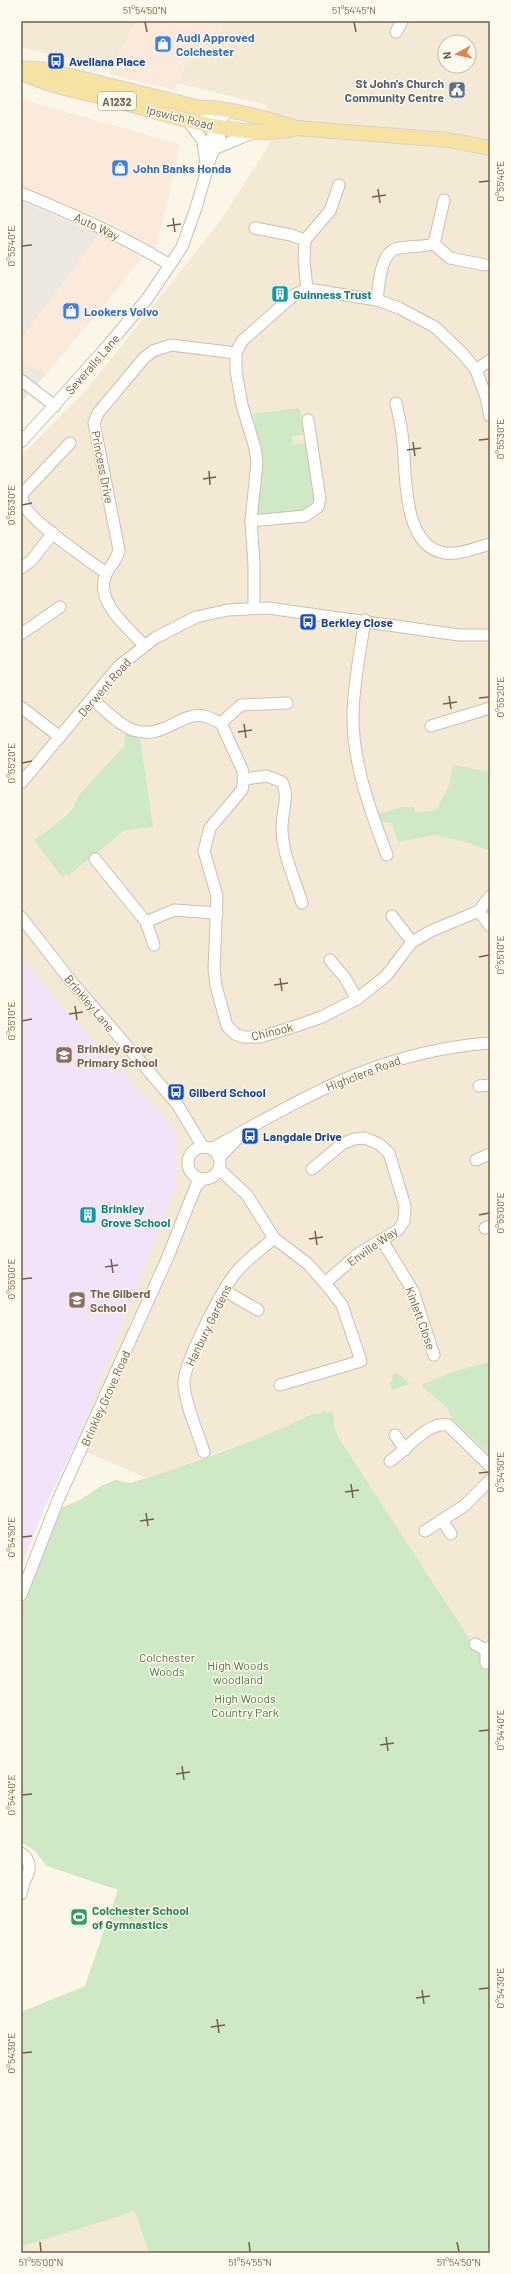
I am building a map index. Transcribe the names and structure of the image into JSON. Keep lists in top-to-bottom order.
{
  "streets": {
    "main road": ["A1232", "Ipswich Road"],
    "street": [
      "Auto Way",
      "Severalls Lane",
      "Princess Drive",
      "Derwent Road",
      "Brinkley Lane",
      "Chinook",
      "Highclere Road",
      "Enville Way",
      "Kinlett Close",
      "Hanbury Gardens",
      "Brinkley Grove Road"
    ]
  },
  "crossings": [
    ["Ipswich Road", "Severalls Lane"],
    ["Auto Way", "Severalls Lane"],
    ["Princess Drive", "Derwent Road"],
    ["Brinkley Lane", "Highclere Road"],
    ["Brinkley Lane", "Brinkley Grove Road"],
    ["Highclere Road", "Brinkley Grove Road"],
    ["Enville Way", "Kinlett Close"]
  ],
  "parks": ["Colchester Woods", "High Woods woodland", "High Woods Country Park"],
  "places": {
    "shop": ["Audi Approved Colchester", "John Banks Honda", "Lookers Volvo"],
    "bus stop": [
      "Avellana Place",
      "Berkley Close",
      "Gilberd School",
      "Langdale Drive"
    ],
    "public building": ["St John's Church Community Centre"],
    "building": ["Guinness Trust", "Brinkley Grove School"],
    "school or university": ["Brinkley Grove Primary School", "The Gilberd School"],
    "sports": ["Colchester School of Gymnastics"]
  },
  "north": "left",
  "coordinates": [
    "51°54'50\"N",
    "51°54'45\"N",
    "0°55'40\"E",
    "0°55'30\"E",
    "0°55'20\"E",
    "0°55'10\"E",
    "0°55'00\"E",
    "0°54'50\"E",
    "0°54'40\"E",
    "0°54'30\"E",
    "51°55'00\"N",
    "51°54'55\"N"
  ]
}
